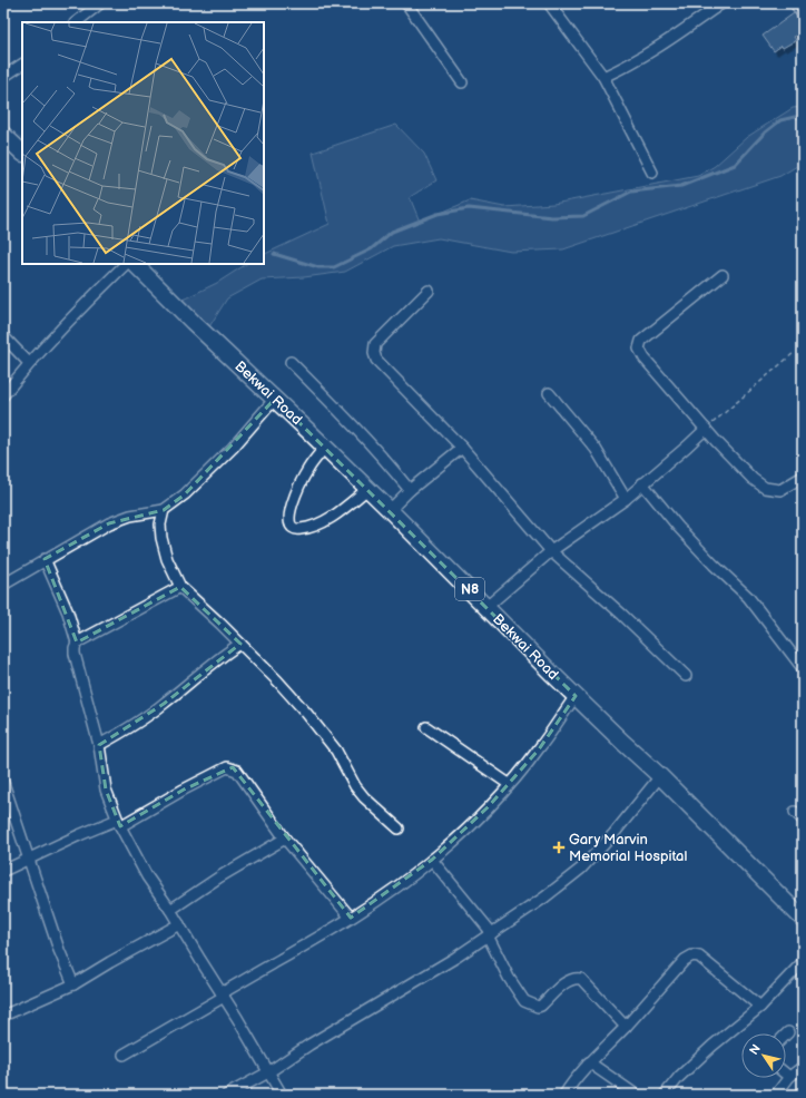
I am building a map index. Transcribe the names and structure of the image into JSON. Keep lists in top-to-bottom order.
{
  "streets": {
    "highway": ["Bekwai Road", "N8"]
  },
  "places": {
    "health": ["Gary Marvin Memorial Hospital"]
  },
  "north": "top left"
}
